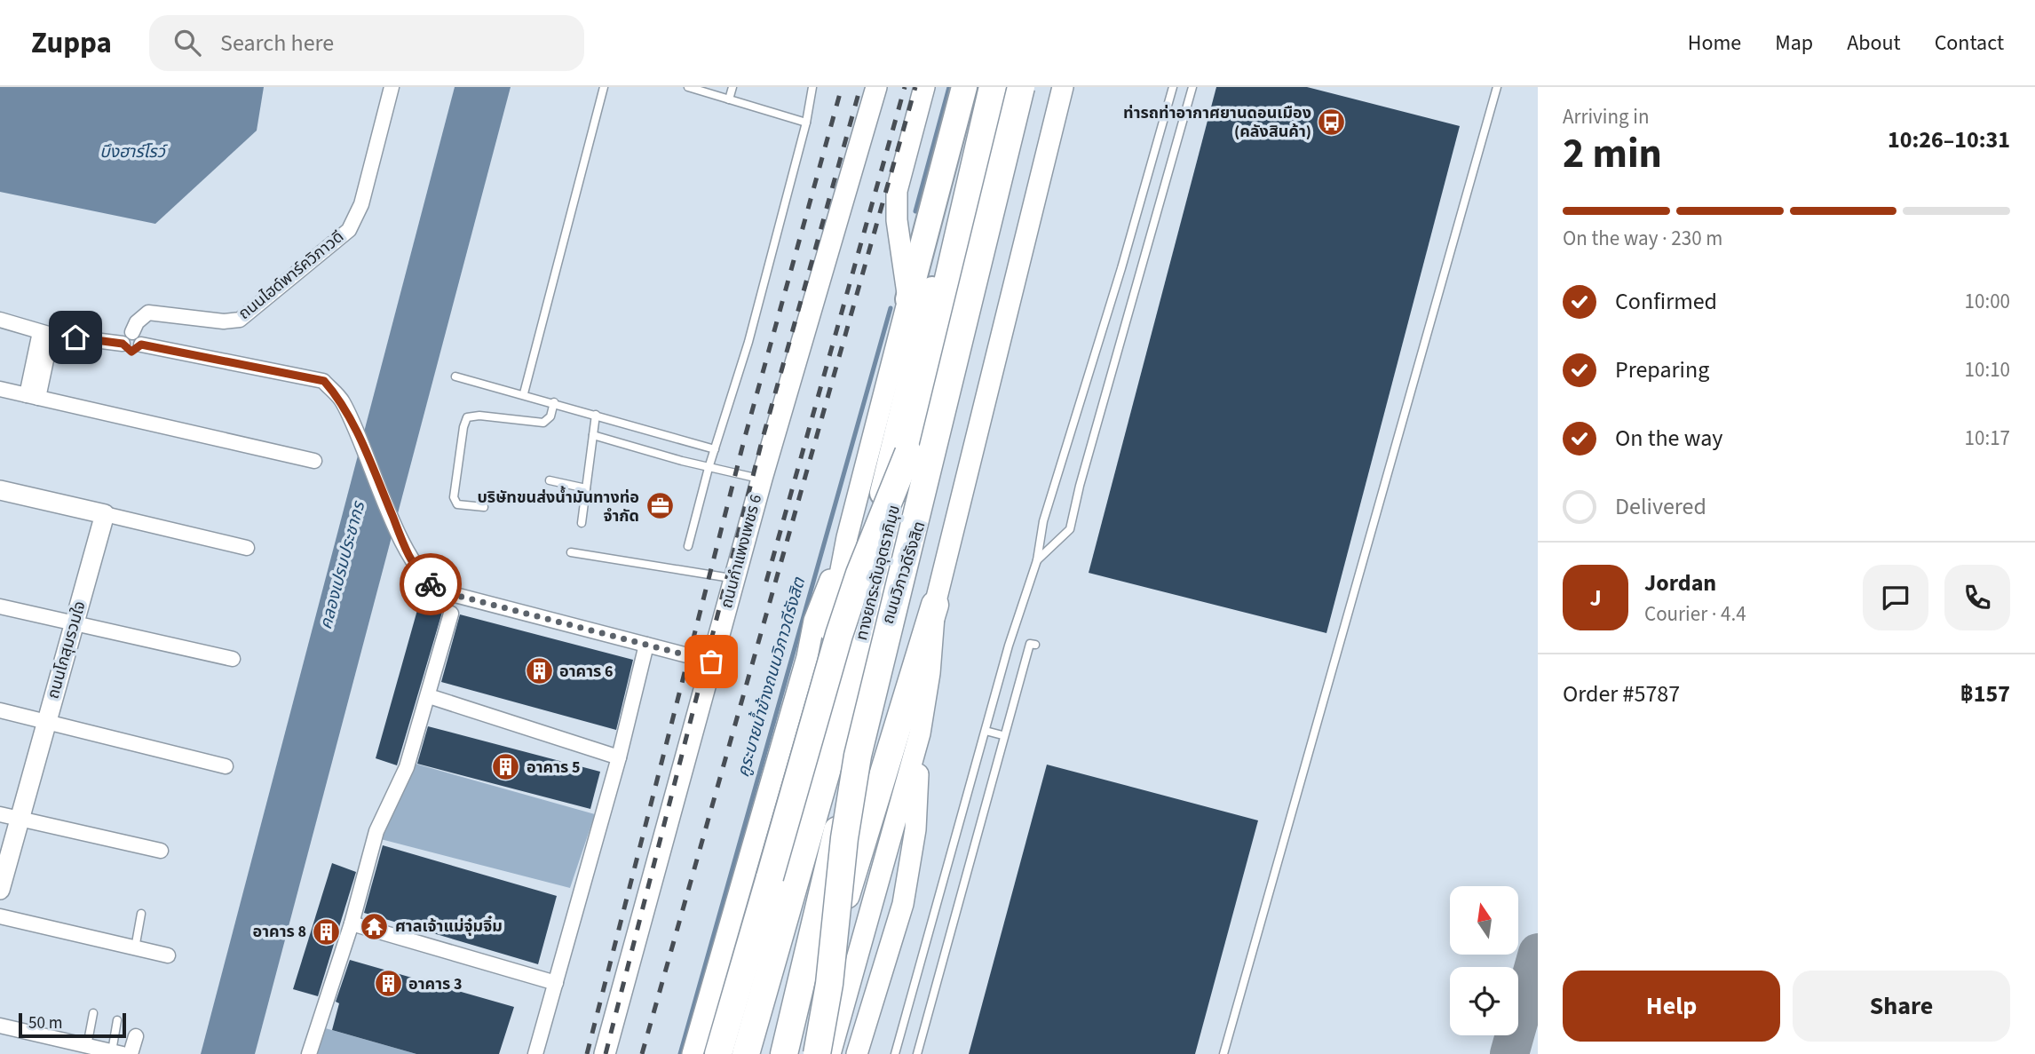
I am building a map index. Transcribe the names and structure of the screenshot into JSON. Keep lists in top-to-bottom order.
{
  "streets": {
    "highway": ["ทางยกระดับอุตราภิมุข", "ถนนวิภาวดีรังสิต"],
    "main road": ["ถนนกำแพงเพชร 6"],
    "street": ["ถนนไฮด์พาร์ควิภาวดี", "ถนนโกสุมรวมใจ"]
  },
  "water": ["บึงฮาร์โรว์", "คลองเปรมประชากร", "คูระบายน้ำข้างถนนวิภาวดีรังสิต"],
  "places": {
    "bus stop": ["ท่ารถท่าอากาศยานดอนเมือง (คลังสินค้า)"],
    "office": ["บริษัทขนส่งน้ำมันทางท่อ จำกัด"],
    "building": [
      "อาคาร 6",
      "อาคาร 5",
      "อาคาร 8",
      "อาคาร 3"
    ],
    "temple": ["ศาลเจ้าแม่จุ๋มจิ๋ม"]
  },
  "scale_bar": "50 m",
  "north": "top",
  "page": {
    "header": "Zuppa",
    "search": "Search here",
    "nav": [
      "Home",
      "Map",
      "About",
      "Contact"
    ],
    "heading": ["2 min", "Arriving in", "10:26–10:31"],
    "panel": [
      "Jordan",
      "Courier · 4.4",
      "Order #5787",
      "฿157"
    ],
    "bar": "On the way · 230 m",
    "list": [
      ["Confirmed", "10:00"],
      ["Preparing", "10:10"],
      ["On the way", "10:17"],
      "Delivered"
    ],
    "round": "J",
    "buttons": ["Help", "Share"],
    "scale": "50 m"
  }
}
